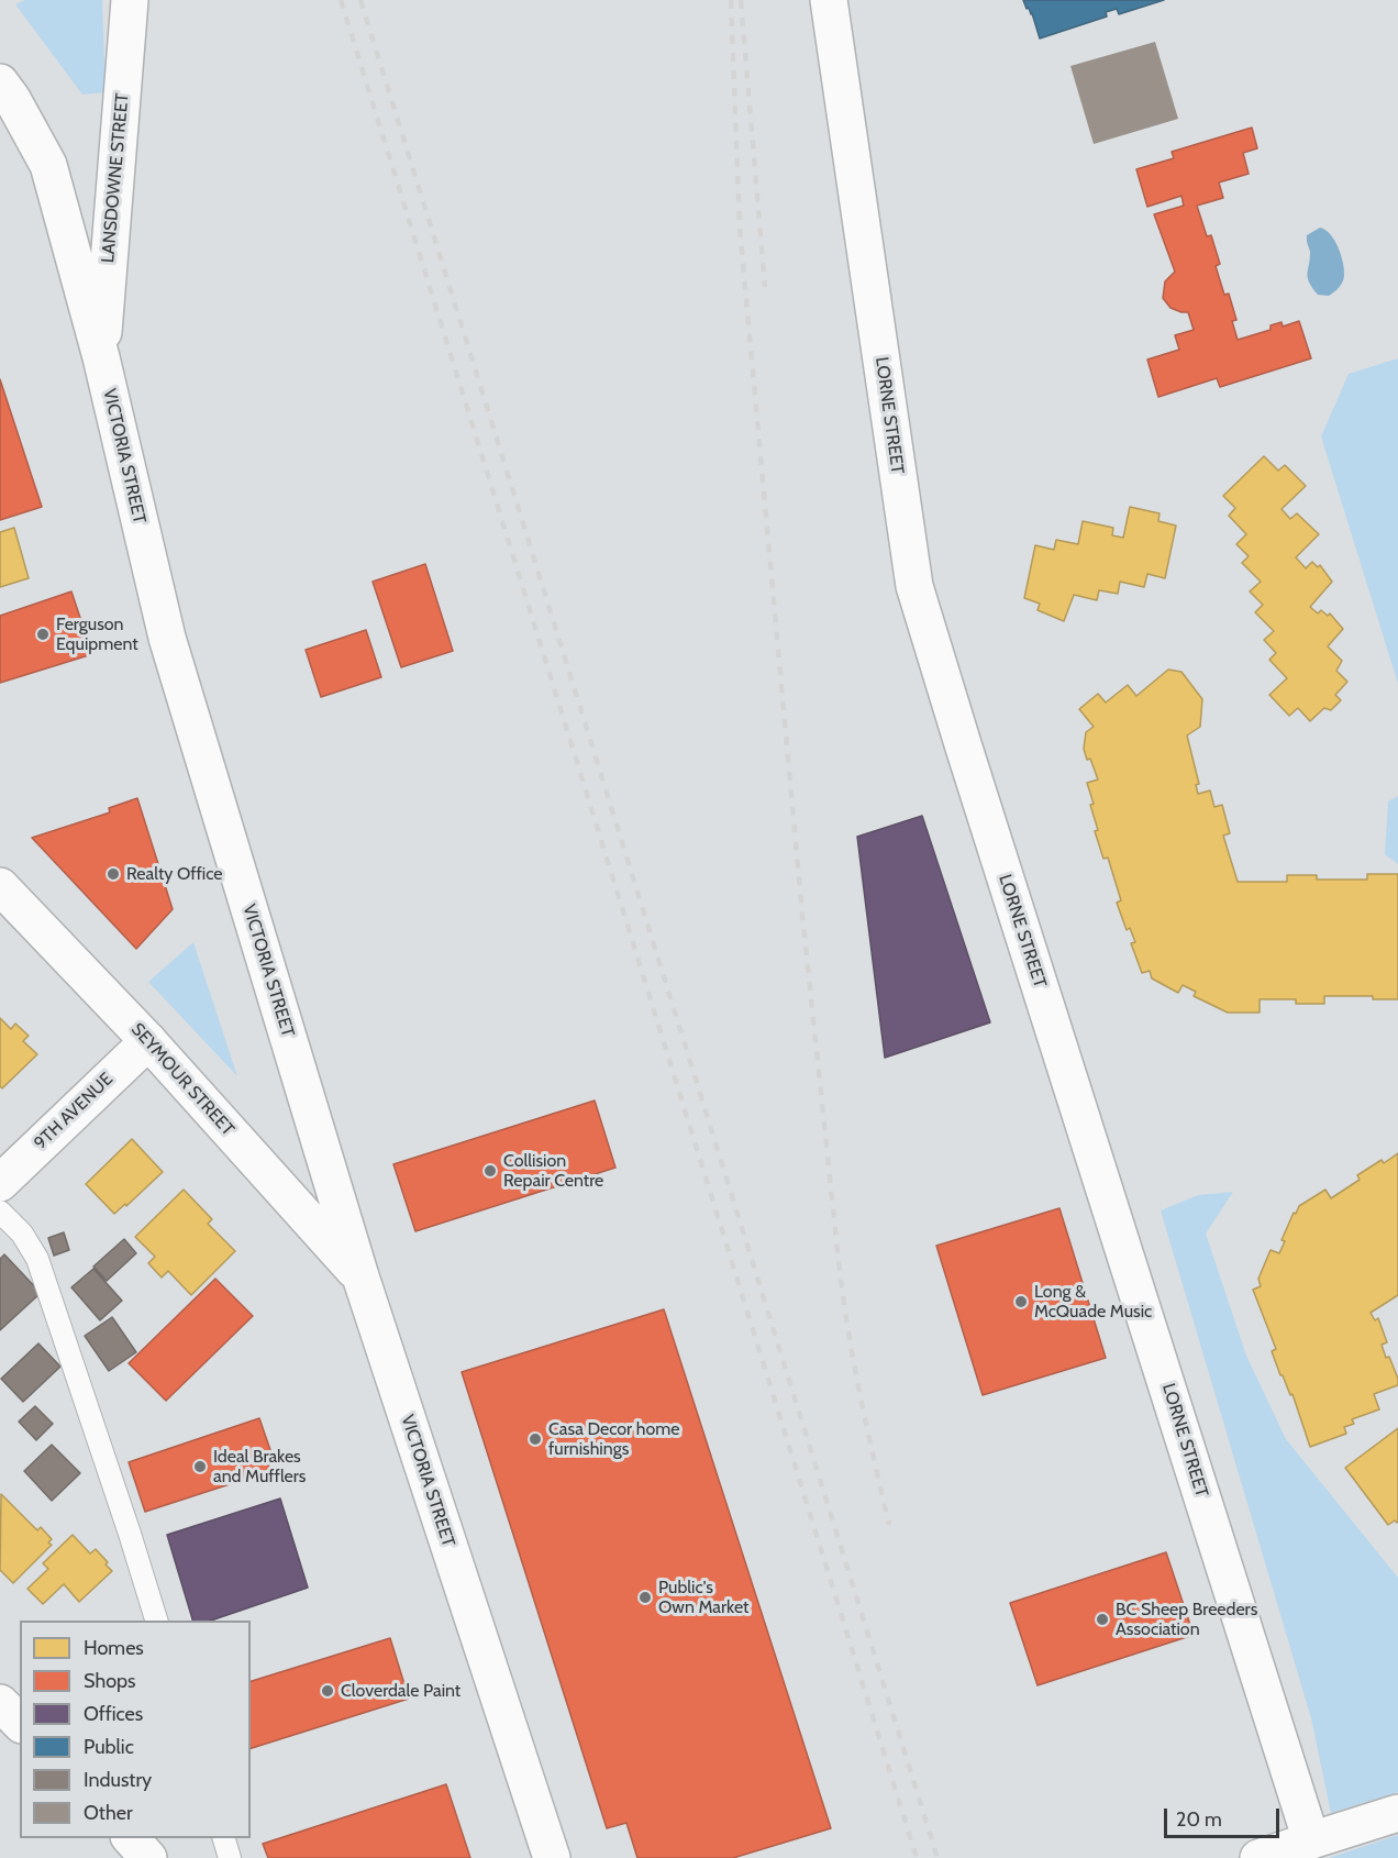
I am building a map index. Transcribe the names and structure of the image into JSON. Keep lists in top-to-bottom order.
{
  "streets": {
    "street": [
      "LANSDOWNE STREET",
      "LORNE STREET",
      "VICTORIA STREET",
      "SEYMOUR STREET",
      "9TH AVENUE"
    ]
  },
  "crossings": [
    ["LANSDOWNE STREET", "VICTORIA STREET"],
    ["VICTORIA STREET", "SEYMOUR STREET"],
    ["SEYMOUR STREET", "9TH AVENUE"]
  ],
  "places": [
    "Ferguson Equipment",
    "Realty Office",
    "Collision Repair Centre",
    "Long & McQuade Music",
    "Casa Decor home furnishings",
    "Ideal Brakes and Mufflers",
    "Public's Own Market",
    "BC Sheep Breeders Association",
    "Cloverdale Paint"
  ],
  "legend": [
    "Homes",
    "Shops",
    "Offices",
    "Public",
    "Industry",
    "Other"
  ],
  "scale_bar": "20 m"
}
